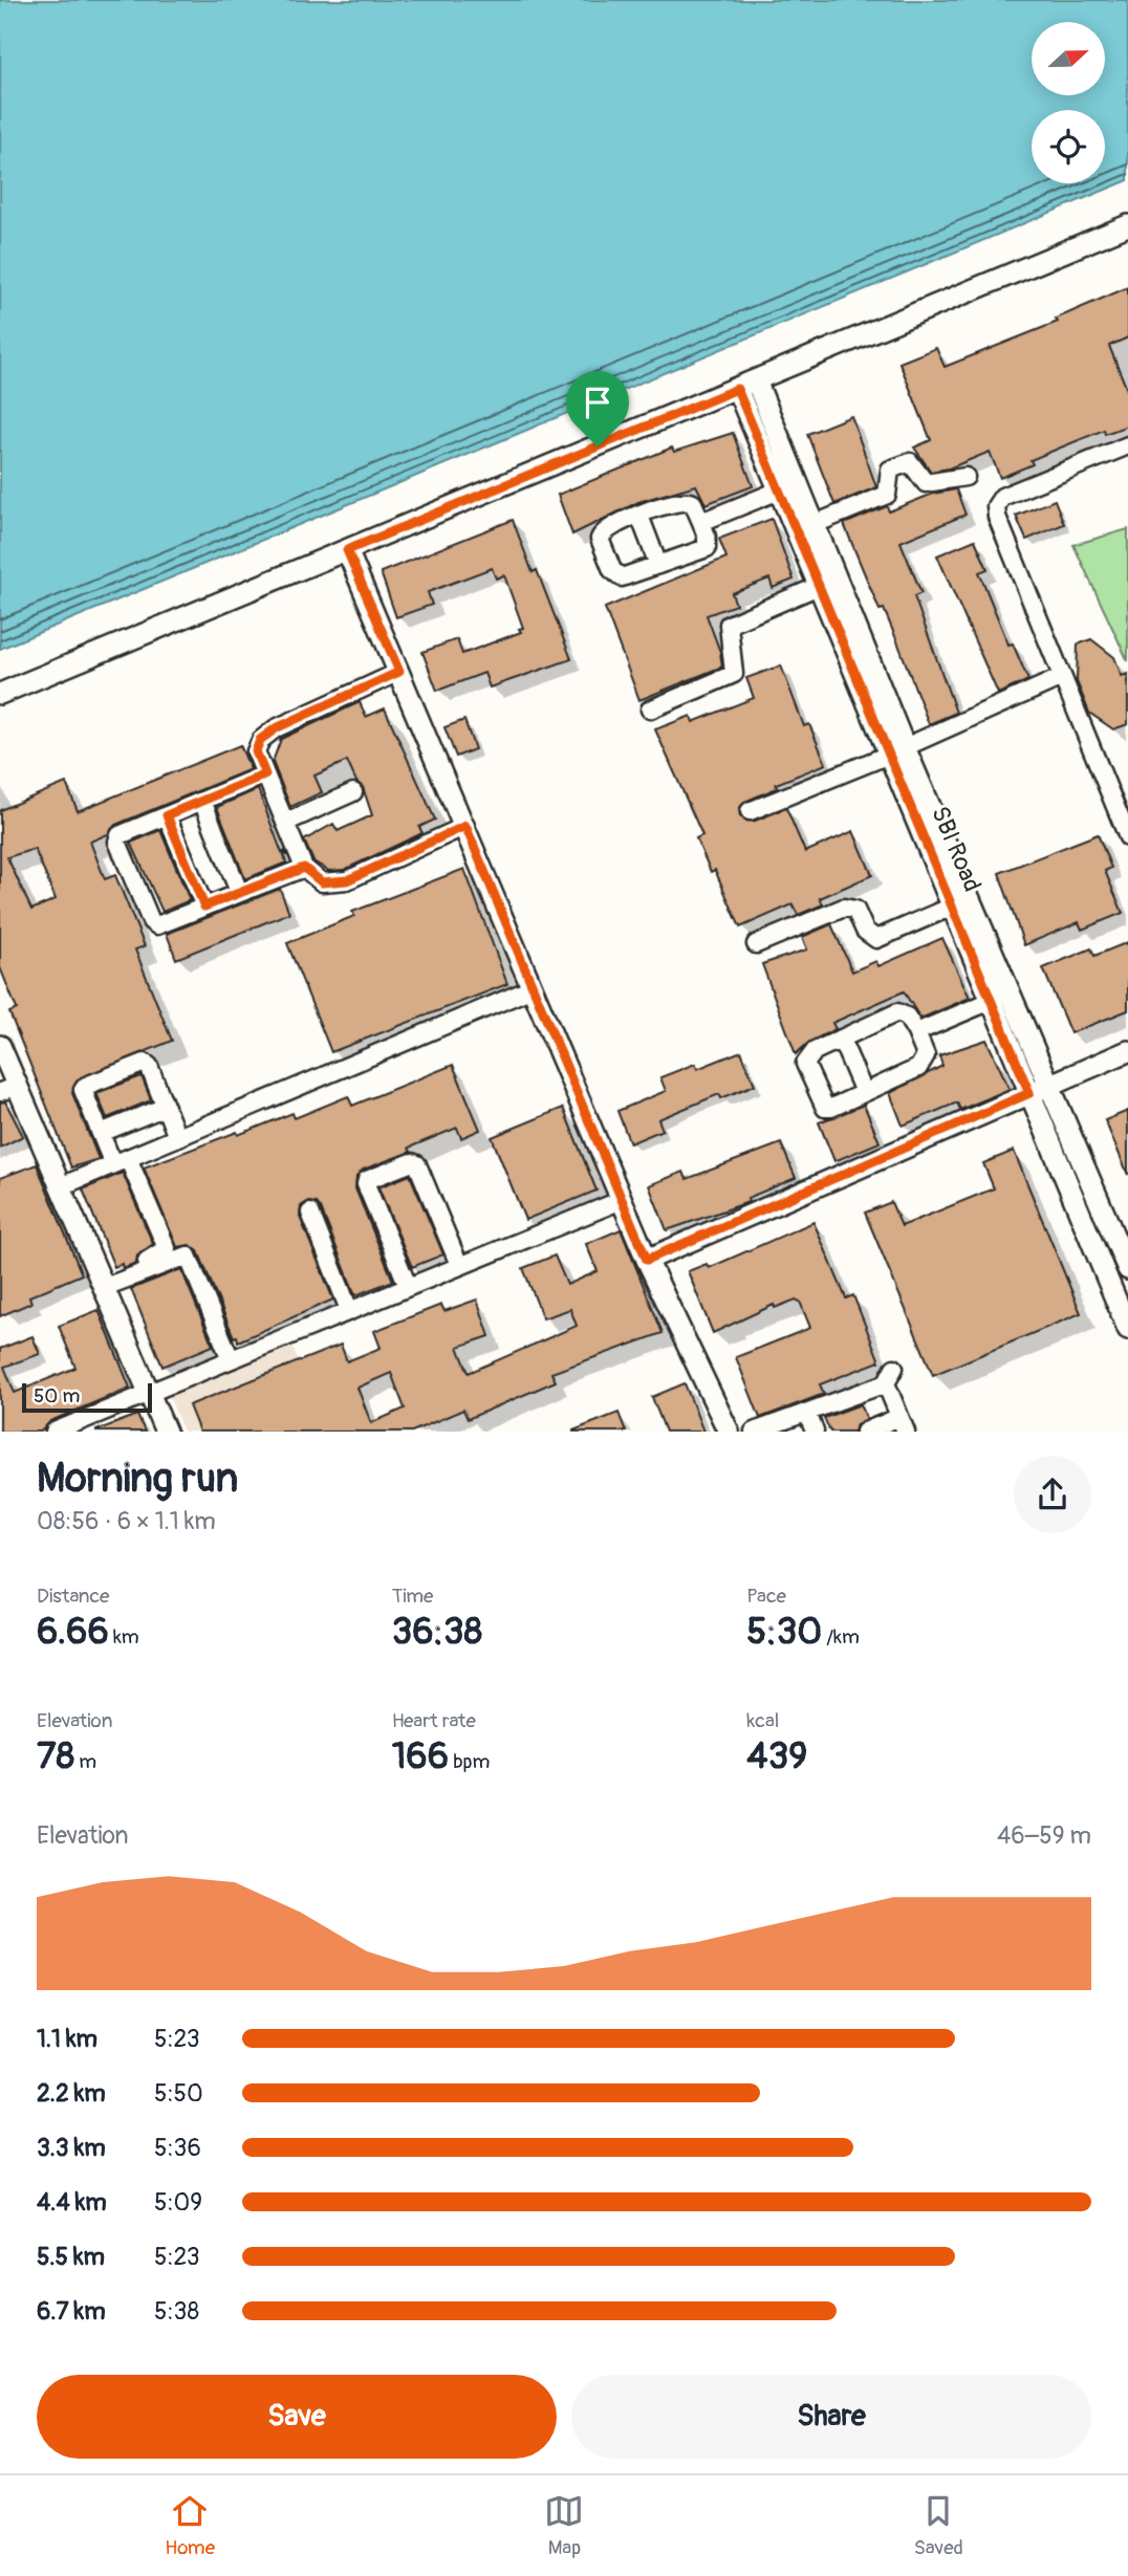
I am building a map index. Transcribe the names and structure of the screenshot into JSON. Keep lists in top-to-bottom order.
{
  "streets": {
    "street": ["SBI Road"]
  },
  "scale_bar": "50 m",
  "north": "right",
  "page": {
    "scale": "50 m",
    "heading": ["Morning run", "08:56 · 6 × 1.1 km"],
    "stats": [
      ["Distance", "6.66 km"],
      ["Time", "36:38"],
      ["Pace", "5:30 /km"],
      ["Elevation", "78 m"],
      ["Heart rate", "166 bpm"],
      ["kcal", "439"]
    ],
    "chart": ["Elevation", "46–59 m"],
    "list": [
      {
        "name": "1.1 km",
        "note": "5:23"
      },
      {
        "name": "2.2 km",
        "note": "5:50"
      },
      {
        "name": "3.3 km",
        "note": "5:36"
      },
      {
        "name": "4.4 km",
        "note": "5:09"
      },
      {
        "name": "5.5 km",
        "note": "5:23"
      },
      {
        "name": "6.7 km",
        "note": "5:38"
      }
    ],
    "buttons": ["Save", "Share"],
    "tabs": ["Home", "Map", "Saved"]
  }
}
